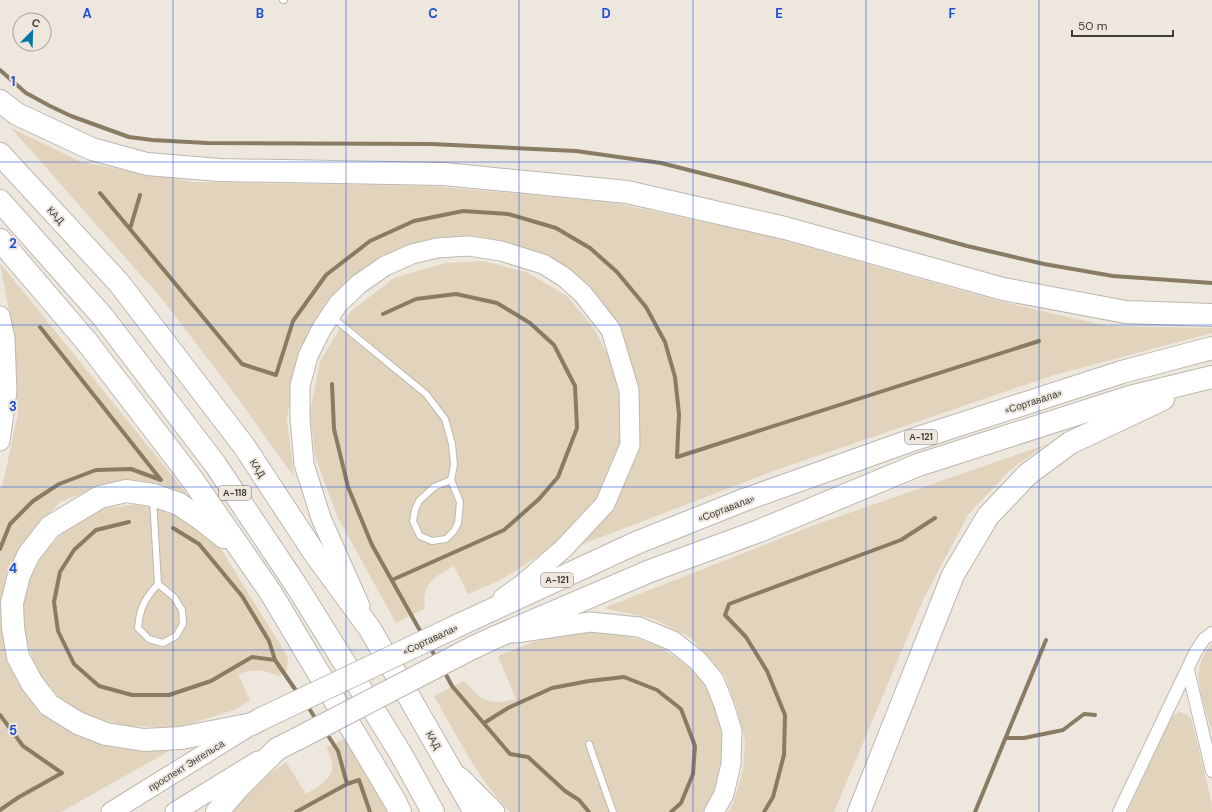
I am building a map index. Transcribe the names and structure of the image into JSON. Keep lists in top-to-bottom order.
{
  "streets": {
    "highway": [
      "КАД",
      "«Сортавала»",
      "А-121",
      "А-118"
    ],
    "main road": ["проспект Энгельса"]
  },
  "crossings": [
    ["«Сортавала»", "проспект Энгельса"]
  ],
  "scale_bar": "50 m",
  "north": "top right",
  "grid": {
    "columns": [
      "A",
      "B",
      "C",
      "D",
      "E",
      "F"
    ],
    "rows": [
      "1",
      "2",
      "3",
      "4",
      "5"
    ]
  }
}
